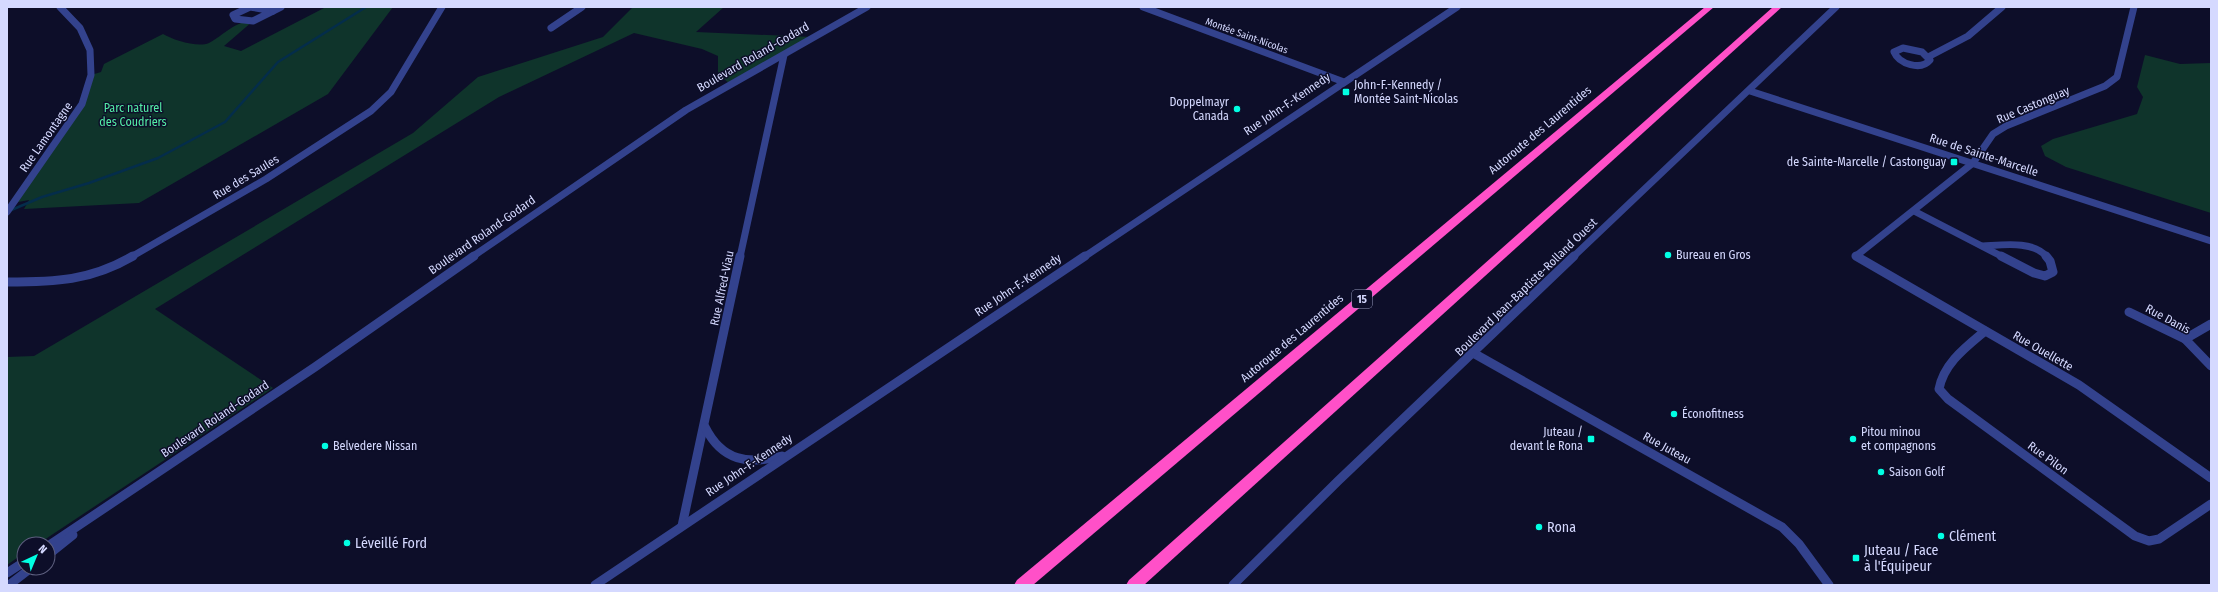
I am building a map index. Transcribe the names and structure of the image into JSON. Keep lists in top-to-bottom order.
{
  "streets": {
    "highway": ["Autoroute des Laurentides", "15"],
    "street": [
      "Montée Saint-Nicolas",
      "Boulevard Roland-Godard",
      "Rue John-F.-Kennedy",
      "Rue Castonguay",
      "Rue Lamontagne",
      "Rue de Sainte-Marcelle",
      "Rue des Saules",
      "Boulevard Jean-Baptiste-Rolland Ouest",
      "Rue Alfred-Viau",
      "Rue Danis",
      "Rue Ouellette",
      "Rue Juteau",
      "Rue Pilon"
    ]
  },
  "crossings": [
    ["Montée Saint-Nicolas", "Rue John-F.-Kennedy"],
    ["Boulevard Roland-Godard", "Rue Alfred-Viau"],
    ["Rue John-F.-Kennedy", "Rue Alfred-Viau"],
    ["Rue Castonguay", "Rue de Sainte-Marcelle"],
    ["Rue Castonguay", "Rue Ouellette"],
    ["Rue de Sainte-Marcelle", "Boulevard Jean-Baptiste-Rolland Ouest"],
    ["Boulevard Jean-Baptiste-Rolland Ouest", "Rue Juteau"],
    ["Rue Ouellette", "Rue Pilon"]
  ],
  "parks": ["Parc naturel des Coudriers"],
  "places": {
    "transit": [
      "John-F.-Kennedy / Montée Saint-Nicolas",
      "de Sainte-Marcelle / Castonguay",
      "Juteau / devant le Rona",
      "Juteau / Face à l'Équipeur"
    ],
    "other": [
      "Doppelmayr Canada",
      "Bureau en Gros",
      "Éconofitness",
      "Pitou minou et compagnons",
      "Belvedere Nissan",
      "Saison Golf",
      "Rona",
      "Clément",
      "Léveillé Ford"
    ]
  },
  "north": "top right"
}
